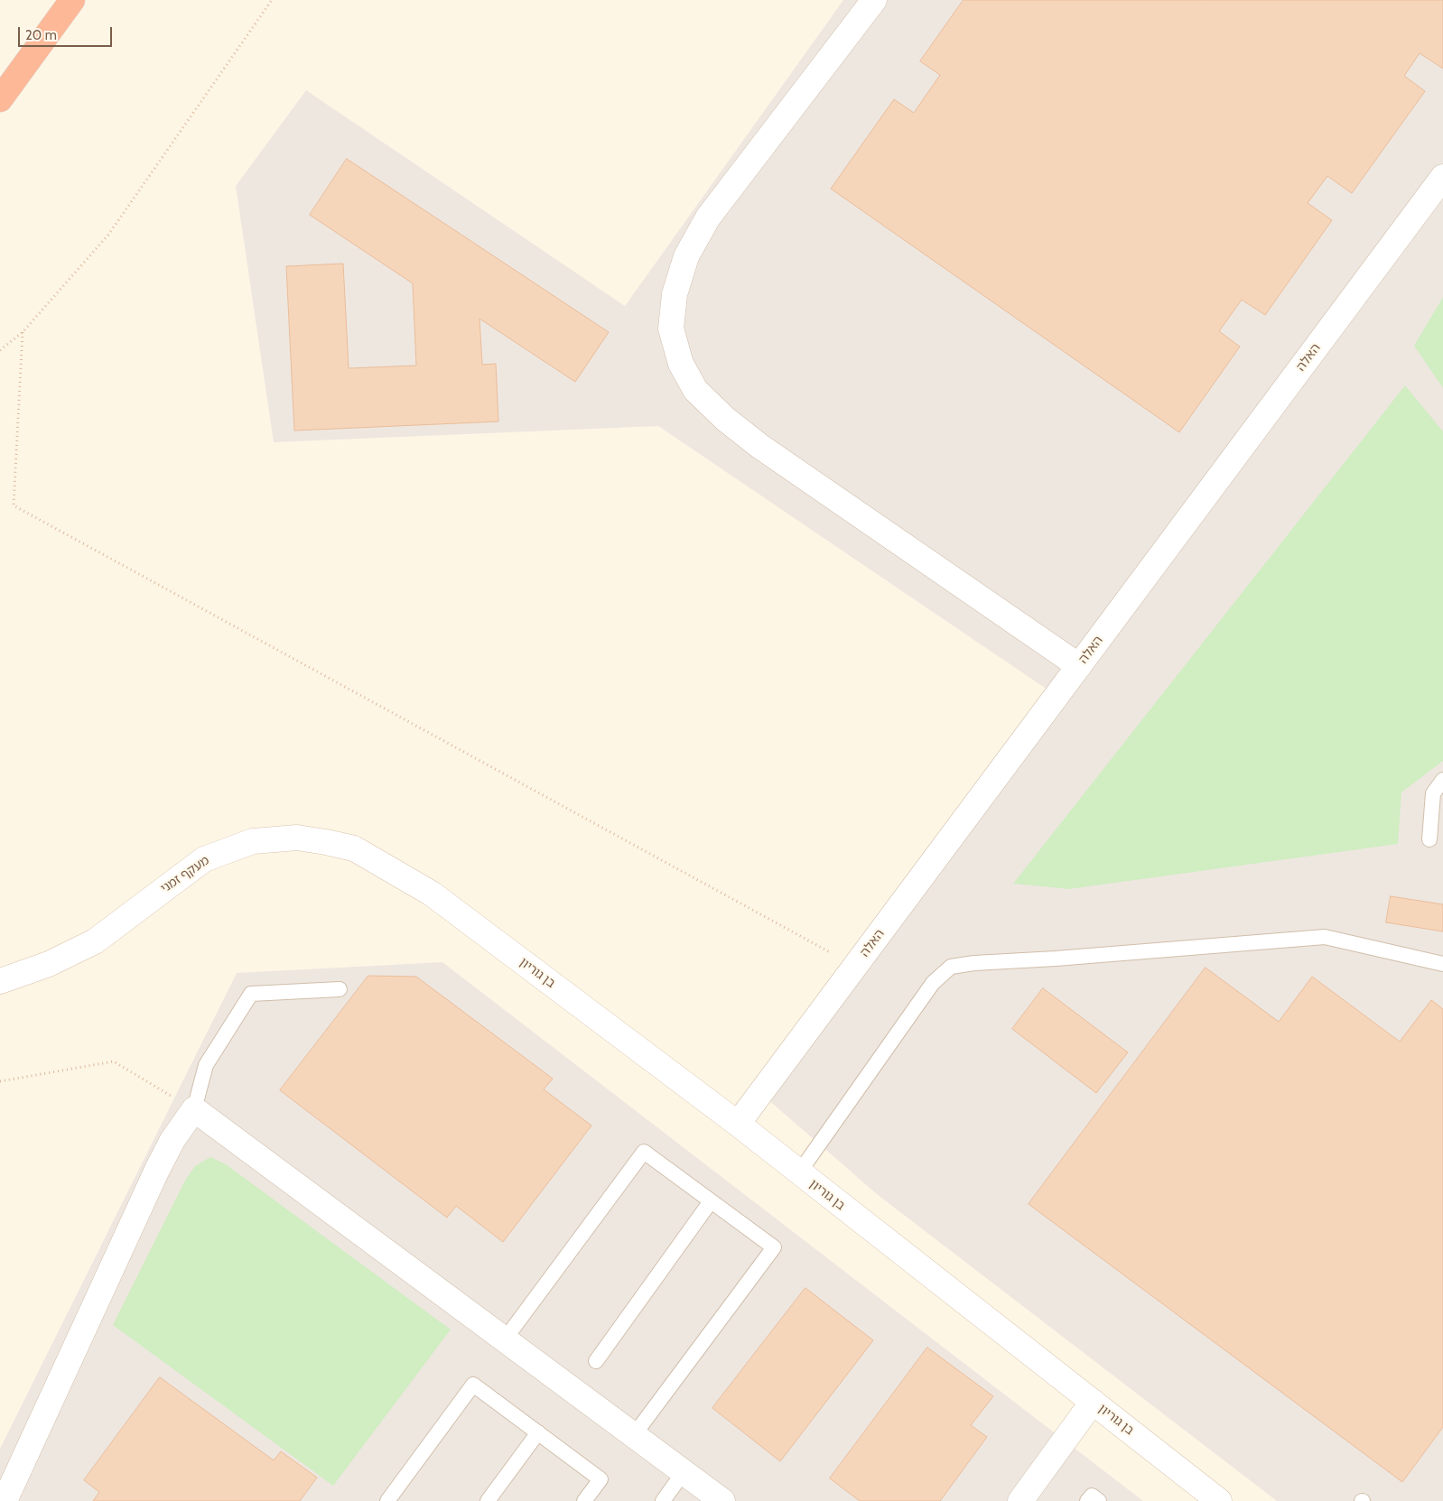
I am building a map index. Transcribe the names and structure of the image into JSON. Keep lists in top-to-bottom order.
{
  "streets": {
    "street": ["האלה", "מעקף זמני", "בן גוריון"]
  },
  "crossings": [
    ["האלה", "בן גוריון"],
    ["מעקף זמני", "בן גוריון"]
  ],
  "scale_bar": "20 m"
}
